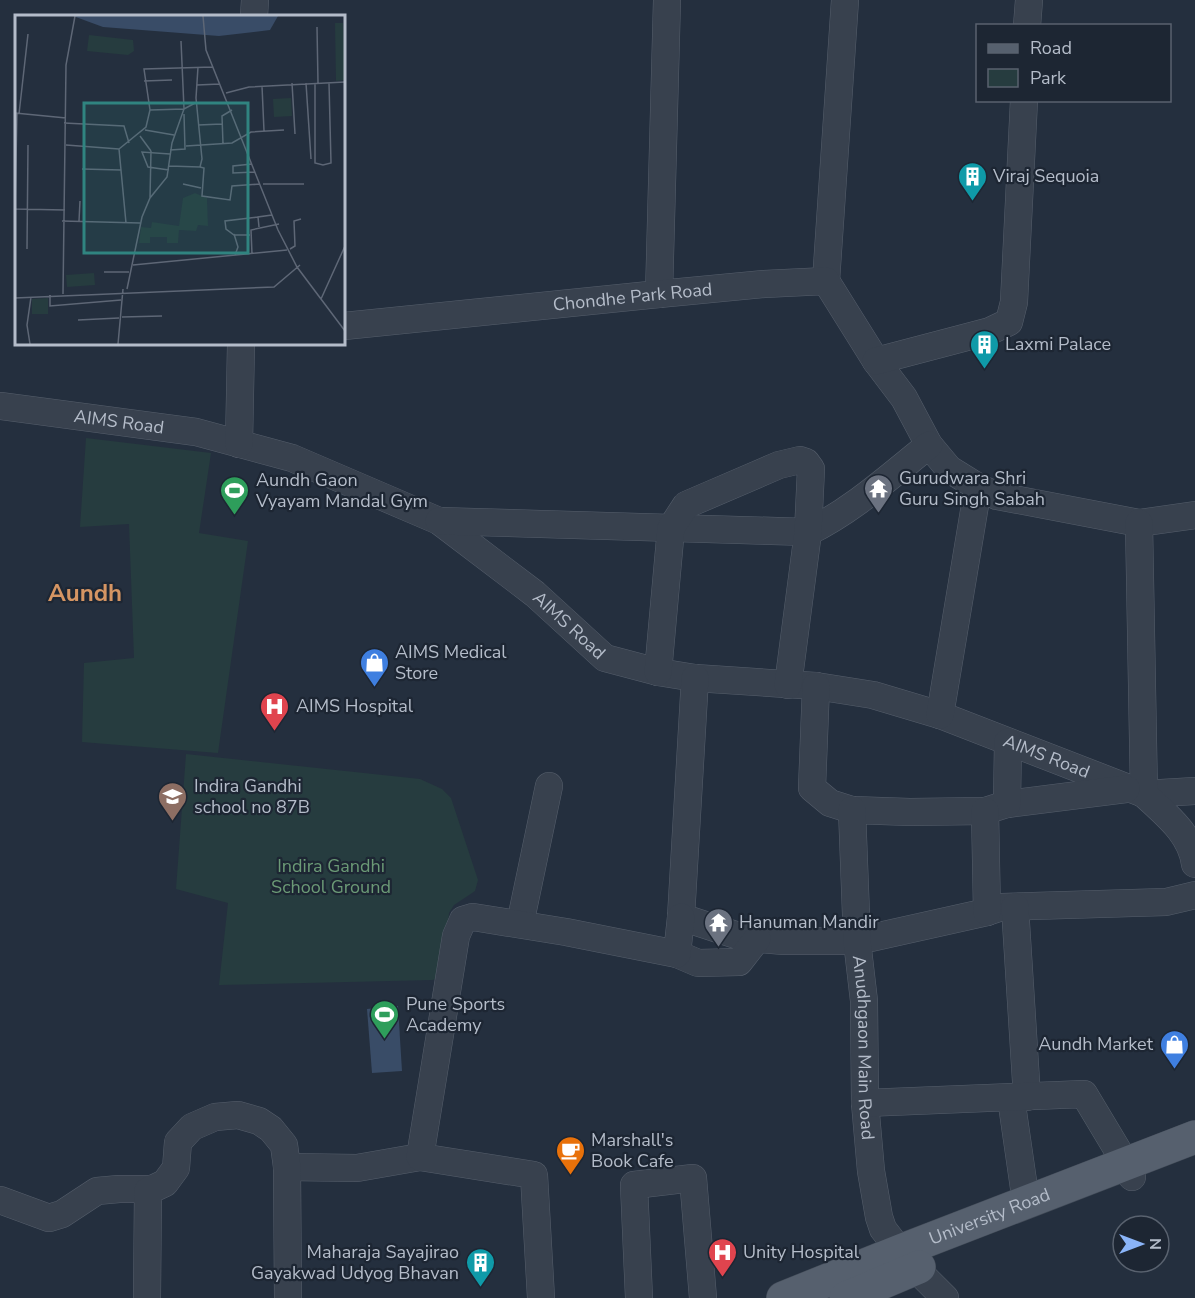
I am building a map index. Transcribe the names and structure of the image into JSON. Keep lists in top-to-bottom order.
{
  "streets": {
    "main road": ["University Road"],
    "street": ["Chondhe Park Road", "AIMS Road", "Anudhgaon Main Road"]
  },
  "crossings": [
    ["Anudhgaon Main Road", "University Road"]
  ],
  "districts": ["Aundh"],
  "parks": ["Indira Gandhi School Ground"],
  "places": {
    "building": ["Viraj Sequoia", "Laxmi Palace", "Maharaja Sayajirao Gayakwad Udyog Bhavan"],
    "temple": ["Gurudwara Shri Guru Singh Sabah", "Hanuman Mandir"],
    "sports": ["Aundh Gaon Vyayam Mandal Gym", "Pune Sports Academy"],
    "shop": ["AIMS Medical Store", "Aundh Market"],
    "hospital": ["AIMS Hospital", "Unity Hospital"],
    "school or university": ["Indira Gandhi school no 87B"],
    "cafe": ["Marshall's Book Cafe"]
  },
  "legend": ["Road", "Park"],
  "north": "right"
}
